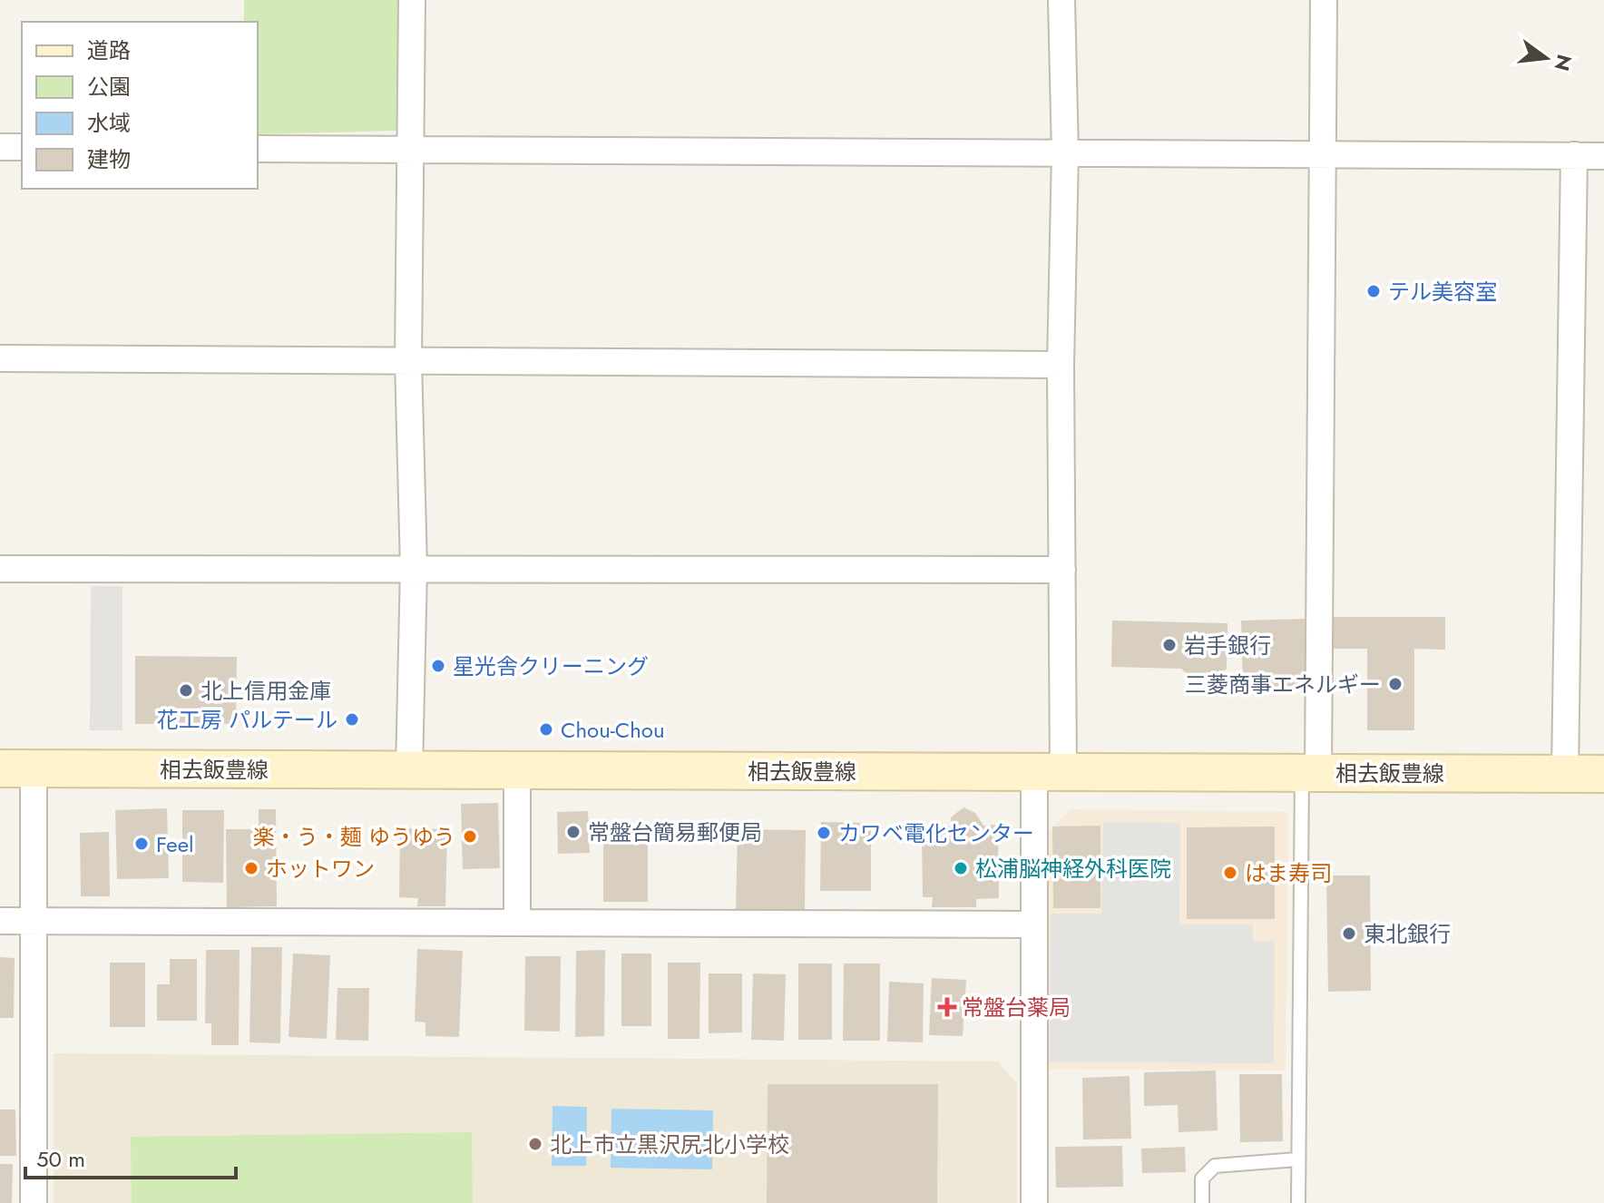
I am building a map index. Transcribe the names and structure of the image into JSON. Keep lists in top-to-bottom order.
{
  "streets": {
    "main road": ["相去飯豊線"]
  },
  "places": {
    "other": [
      "テル美容室",
      "岩手銀行",
      "星光舎クリーニング",
      "三菱商事エネルギー",
      "北上信用金庫",
      "花工房 パルテール",
      "Chou-Chou",
      "常盤台簡易郵便局",
      "カワベ電化センター",
      "楽・う・麺 ゆうゆう",
      "Feel",
      "ホットワン",
      "松浦脳神経外科医院",
      "はま寿司",
      "東北銀行",
      "北上市立黒沢尻北小学校"
    ],
    "health": ["常盤台薬局"]
  },
  "legend": [
    "道路",
    "公園",
    "水域",
    "建物"
  ],
  "scale_bar": "50 m",
  "north": "right"
}
